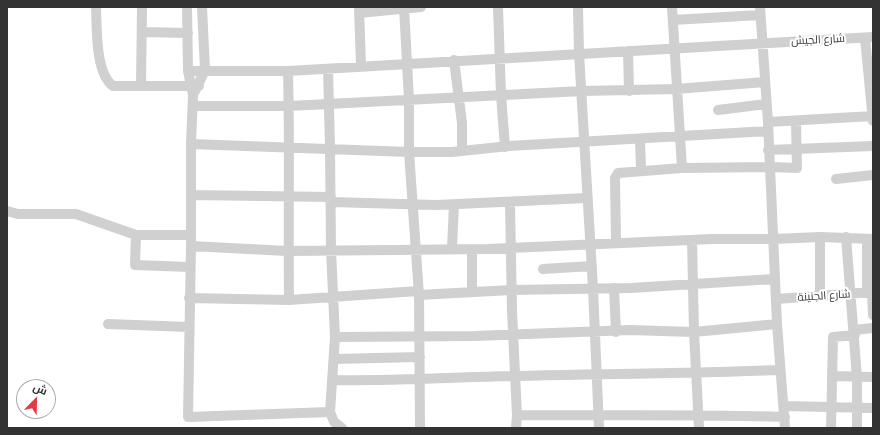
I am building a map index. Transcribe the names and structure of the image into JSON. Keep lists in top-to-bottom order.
{
  "streets": {
    "street": ["شارع الجيش", "شارع الجنينة"]
  },
  "north": "top right"
}
